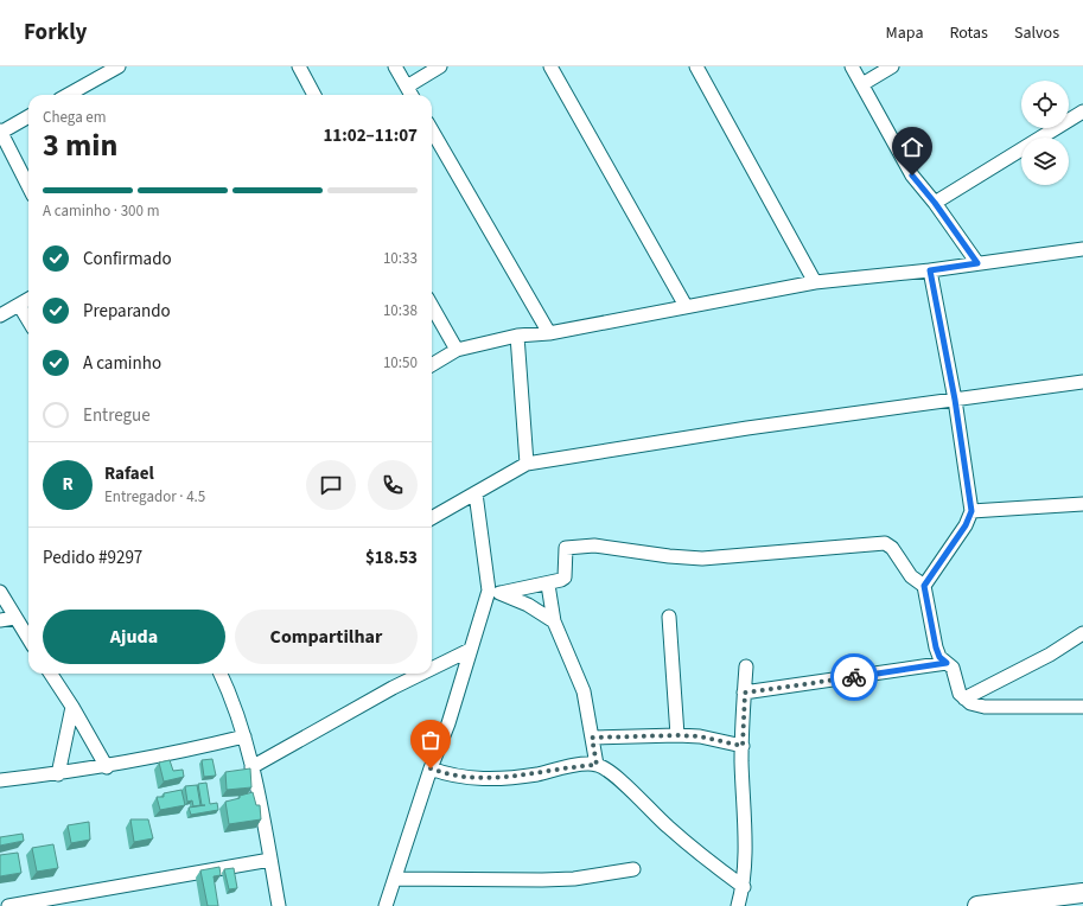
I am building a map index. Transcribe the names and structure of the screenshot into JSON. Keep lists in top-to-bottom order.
{
  "page": {
    "header": "Forkly",
    "nav": ["Mapa", "Rotas", "Salvos"],
    "heading": ["3 min", "Chega em", "11:02–11:07"],
    "panel": [
      "Rafael",
      "Entregador · 4.5",
      "Pedido #9297",
      "$18.53"
    ],
    "bar": "A caminho · 300 m",
    "list": [
      ["Confirmado", "10:33"],
      ["Preparando", "10:38"],
      ["A caminho", "10:50"],
      "Entregue"
    ],
    "round": "R",
    "buttons": ["Ajuda", "Compartilhar"]
  }
}
